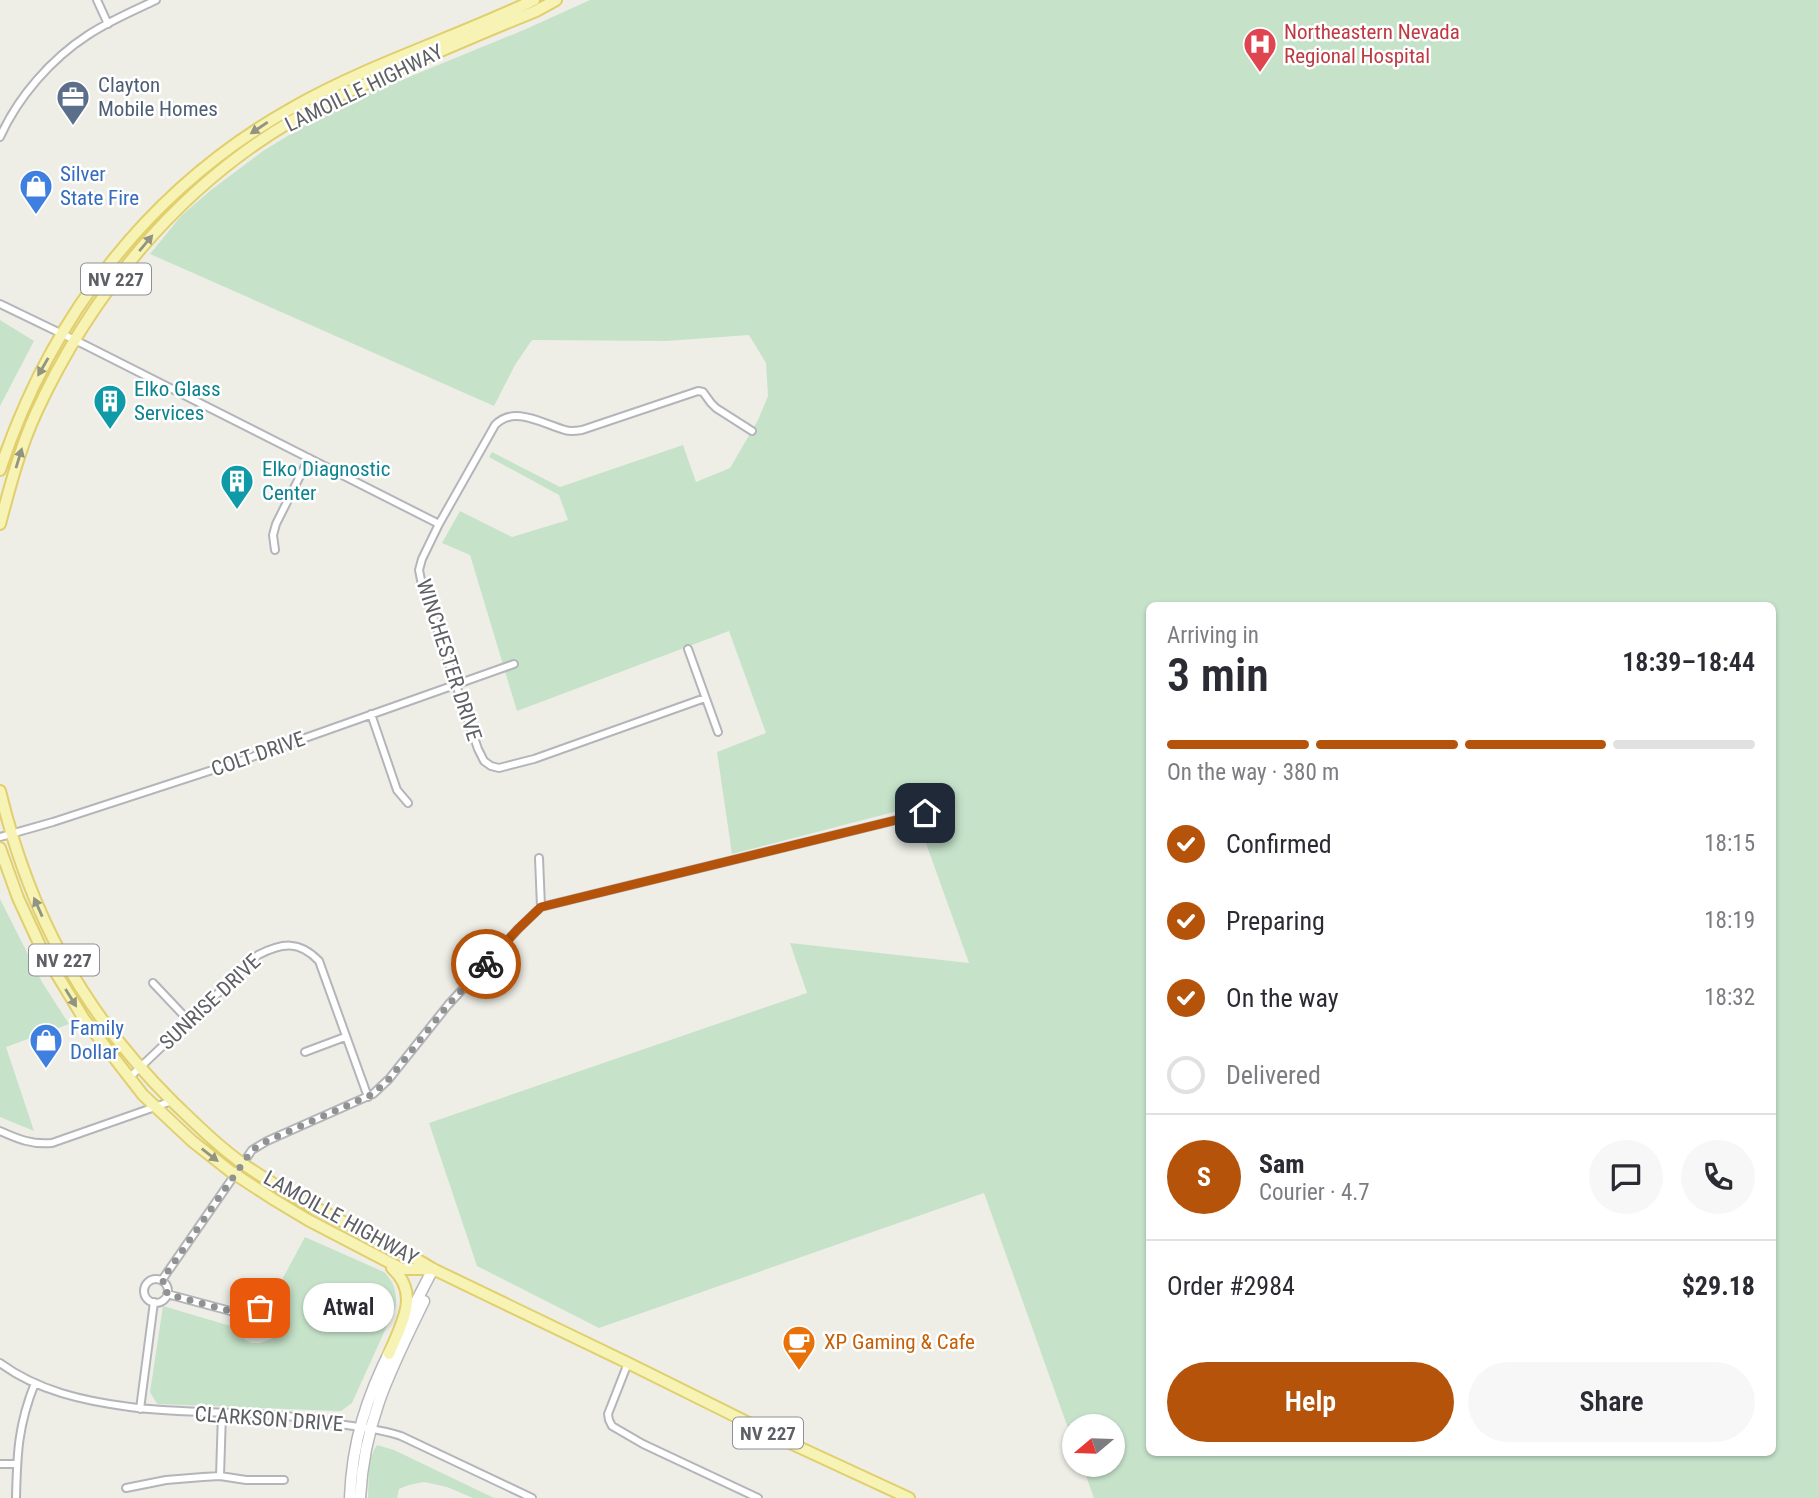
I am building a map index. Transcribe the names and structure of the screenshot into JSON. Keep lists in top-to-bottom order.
{
  "streets": {
    "main road": ["LAMOILLE HIGHWAY", "NV 227"],
    "street": [
      "WINCHESTER DRIVE",
      "COLT DRIVE",
      "SUNRISE DRIVE",
      "CLARKSON DRIVE"
    ]
  },
  "crossings": [
    ["LAMOILLE HIGHWAY", "COLT DRIVE"],
    ["LAMOILLE HIGHWAY", "SUNRISE DRIVE"],
    ["WINCHESTER DRIVE", "COLT DRIVE"]
  ],
  "places": {
    "hospital": ["Northeastern Nevada Regional Hospital"],
    "office": ["Clayton Mobile Homes"],
    "shop": ["Silver State Fire", "Family Dollar"],
    "building": ["Elko Glass Services", "Elko Diagnostic Center"],
    "other": ["Atwal"],
    "cafe": ["XP Gaming & Cafe"]
  },
  "north": "left",
  "page": {
    "heading": ["3 min", "Arriving in", "18:39–18:44"],
    "panel": [
      "Sam",
      "Courier · 4.7",
      "Order #2984",
      "$29.18"
    ],
    "bar": "On the way · 380 m",
    "list": [
      ["Confirmed", "18:15"],
      ["Preparing", "18:19"],
      ["On the way", "18:32"],
      "Delivered"
    ],
    "round": "S",
    "bubble": "Atwal",
    "buttons": ["Help", "Share"]
  }
}
